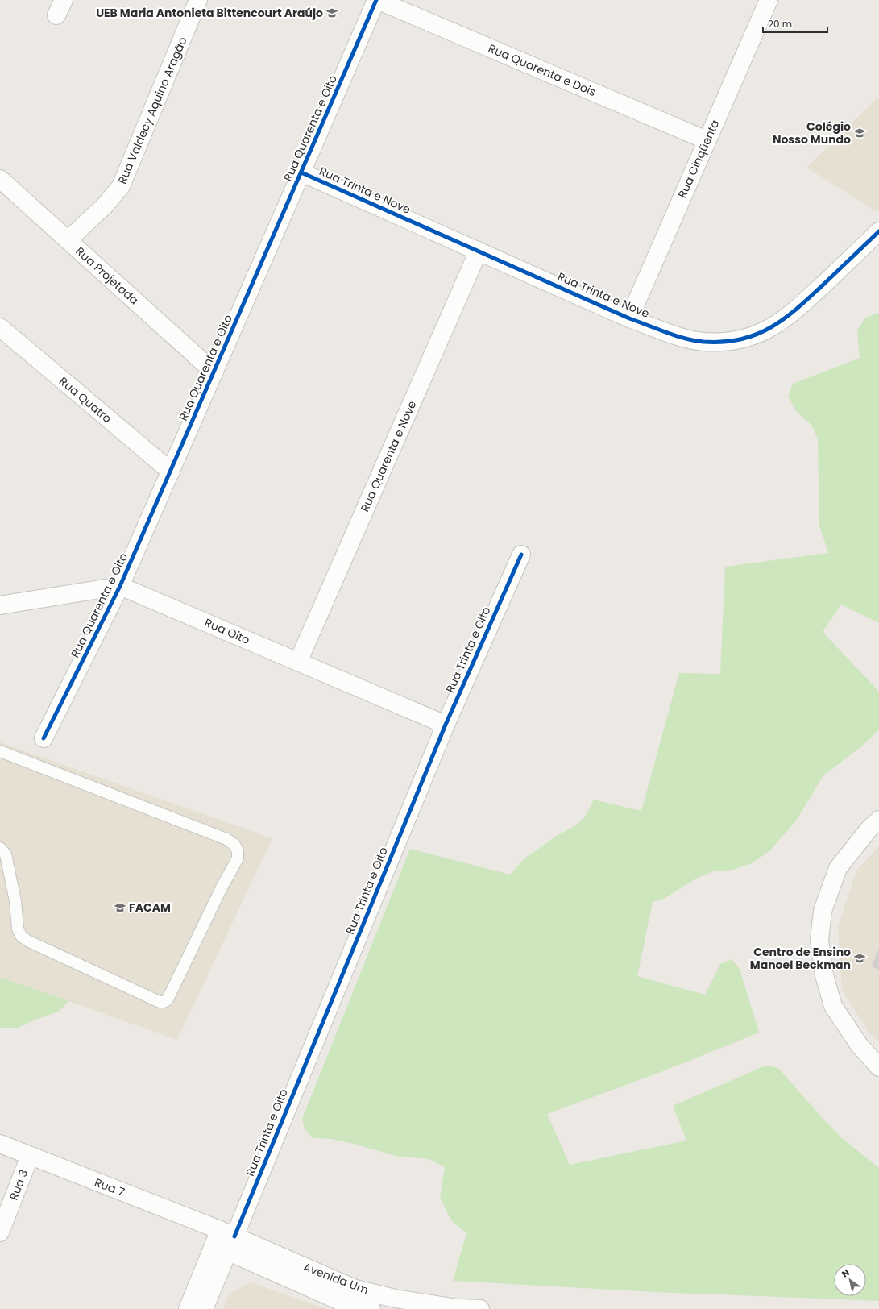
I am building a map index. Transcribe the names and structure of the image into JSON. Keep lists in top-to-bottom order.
{
  "streets": {
    "street": [
      "Rua Quarenta e Dois",
      "Rua Valdecy Aquino Aragão",
      "Rua Quarenta e Oito",
      "Rua Cinqüenta",
      "Rua Trinta e Nove",
      "Rua Projetada",
      "Rua Quatro",
      "Rua Quarenta e Nove",
      "Rua Oito",
      "Rua Trinta e Oito",
      "Rua 3",
      "Rua 7",
      "Avenida Um"
    ]
  },
  "crossings": [
    ["Rua Quarenta e Dois", "Rua Quarenta e Oito"],
    ["Rua Quarenta e Dois", "Rua Cinqüenta"],
    ["Rua Valdecy Aquino Aragão", "Rua Projetada"],
    ["Rua Quarenta e Oito", "Rua Trinta e Nove"],
    ["Rua Quarenta e Oito", "Rua Projetada"],
    ["Rua Quarenta e Oito", "Rua Quatro"],
    ["Rua Quarenta e Oito", "Rua Oito"],
    ["Rua Cinqüenta", "Rua Trinta e Nove"],
    ["Rua Trinta e Nove", "Rua Quarenta e Nove"],
    ["Rua Quarenta e Nove", "Rua Oito"],
    ["Rua Oito", "Rua Trinta e Oito"],
    ["Rua Trinta e Oito", "Rua 7"],
    ["Rua Trinta e Oito", "Avenida Um"],
    ["Rua 3", "Rua 7"],
    ["Rua 7", "Avenida Um"]
  ],
  "places": {
    "school or university": [
      "UEB Maria Antonieta Bittencourt Araújo",
      "Colégio Nosso Mundo",
      "FACAM",
      "Centro de Ensino Manoel Beckman"
    ]
  },
  "scale_bar": "20 m",
  "north": "top left"
}
